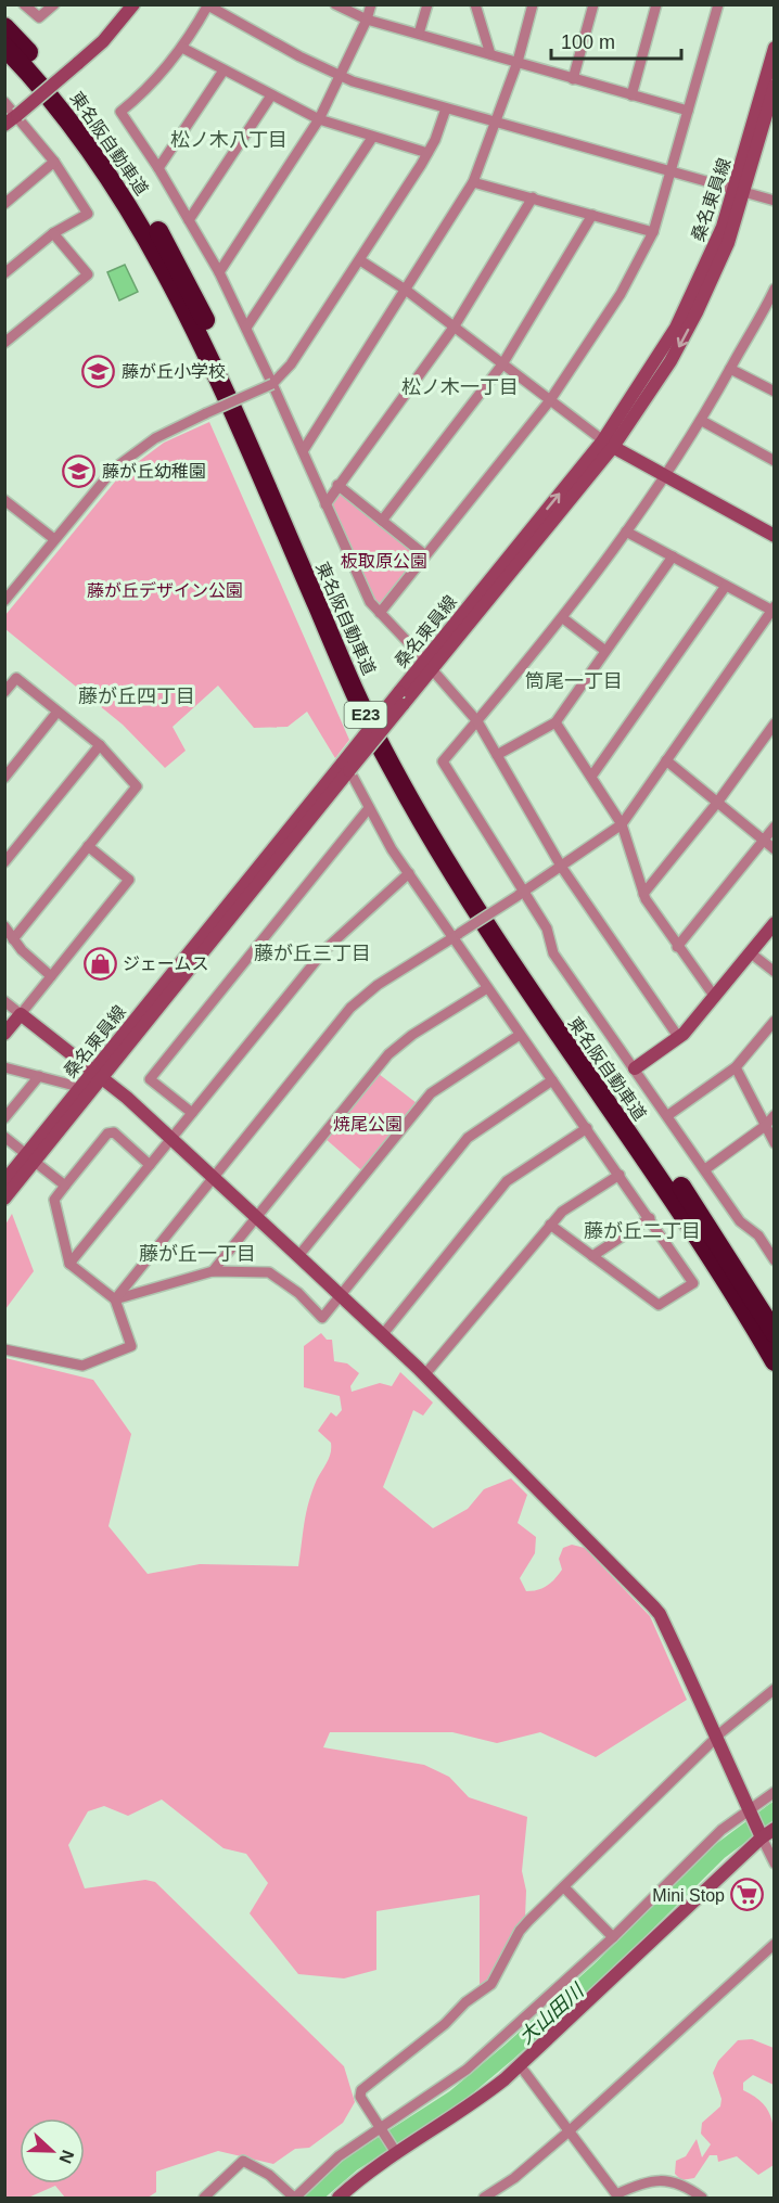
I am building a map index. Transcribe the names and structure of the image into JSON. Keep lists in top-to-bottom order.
{
  "streets": {
    "highway": ["東名阪自動車道", "E23"],
    "street": ["桑名東員線"]
  },
  "districts": [
    "松ノ木八丁目",
    "松ノ木一丁目",
    "筒尾一丁目",
    "藤が丘四丁目",
    "藤が丘三丁目",
    "藤が丘二丁目",
    "藤が丘一丁目"
  ],
  "water": ["大山田川"],
  "parks": ["板取原公園", "藤が丘デザイン公園", "焼尾公園"],
  "places": {
    "school or university": ["藤が丘小学校", "藤が丘幼稚園"],
    "shop": ["ジェームス"],
    "supermarket": ["Mini Stop"]
  },
  "scale_bar": "100 m",
  "north": "right"
}
